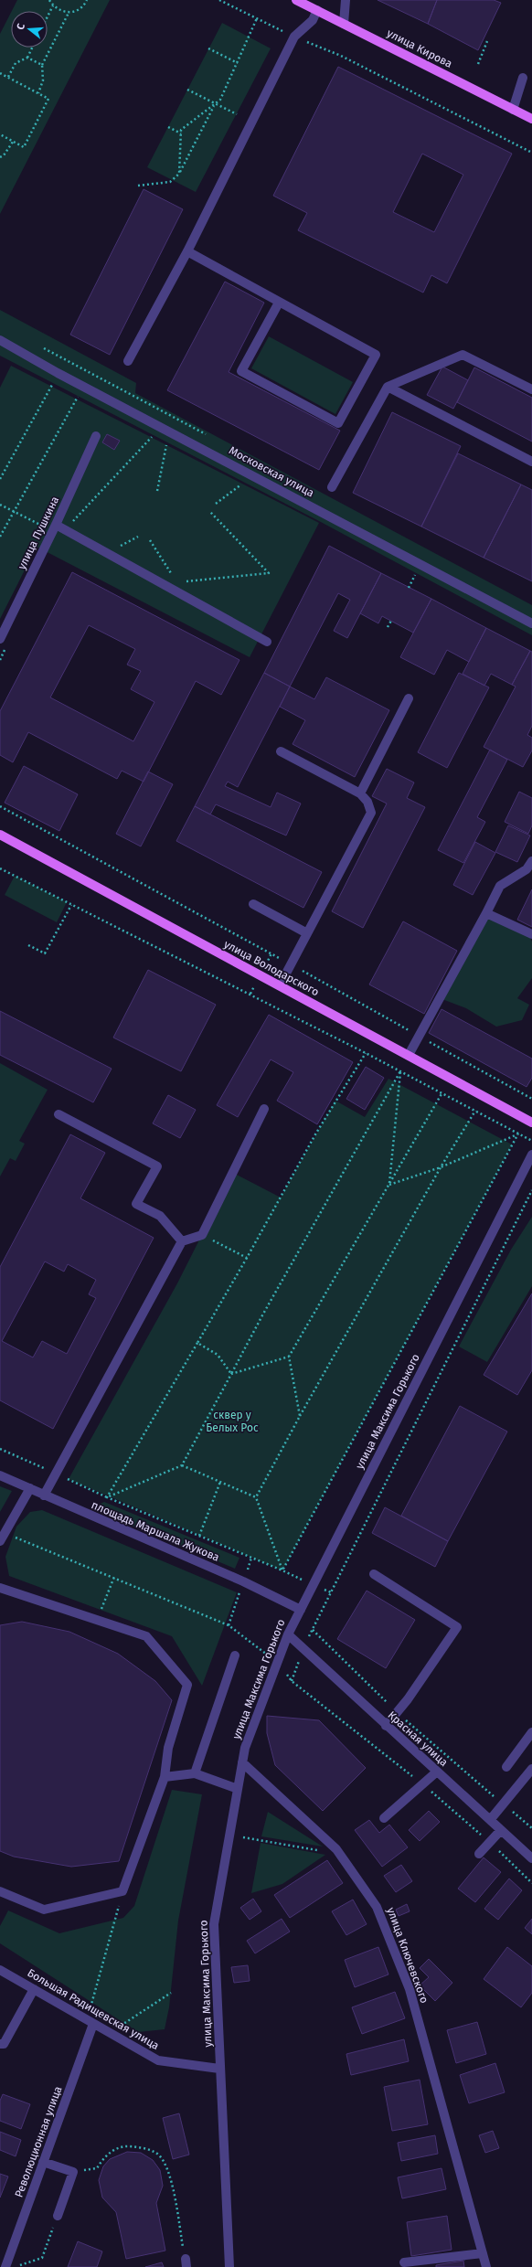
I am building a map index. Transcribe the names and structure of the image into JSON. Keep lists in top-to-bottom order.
{
  "streets": {
    "main road": ["улица Кирова", "улица Володарского"],
    "street": [
      "Московская улица",
      "улица Пушкина",
      "улица Максима Горького",
      "площадь Маршала Жукова",
      "Красная улица",
      "улица Ключевского",
      "Большая Радищевская улица",
      "Революционная улица"
    ]
  },
  "crossings": [
    ["улица Максима Горького", "площадь Маршала Жукова"],
    ["улица Максима Горького", "Красная улица"],
    ["улица Максима Горького", "улица Ключевского"],
    ["улица Максима Горького", "Большая Радищевская улица"],
    ["Большая Радищевская улица", "Революционная улица"]
  ],
  "parks": ["сквер у Белых Рос"],
  "north": "left"
}
